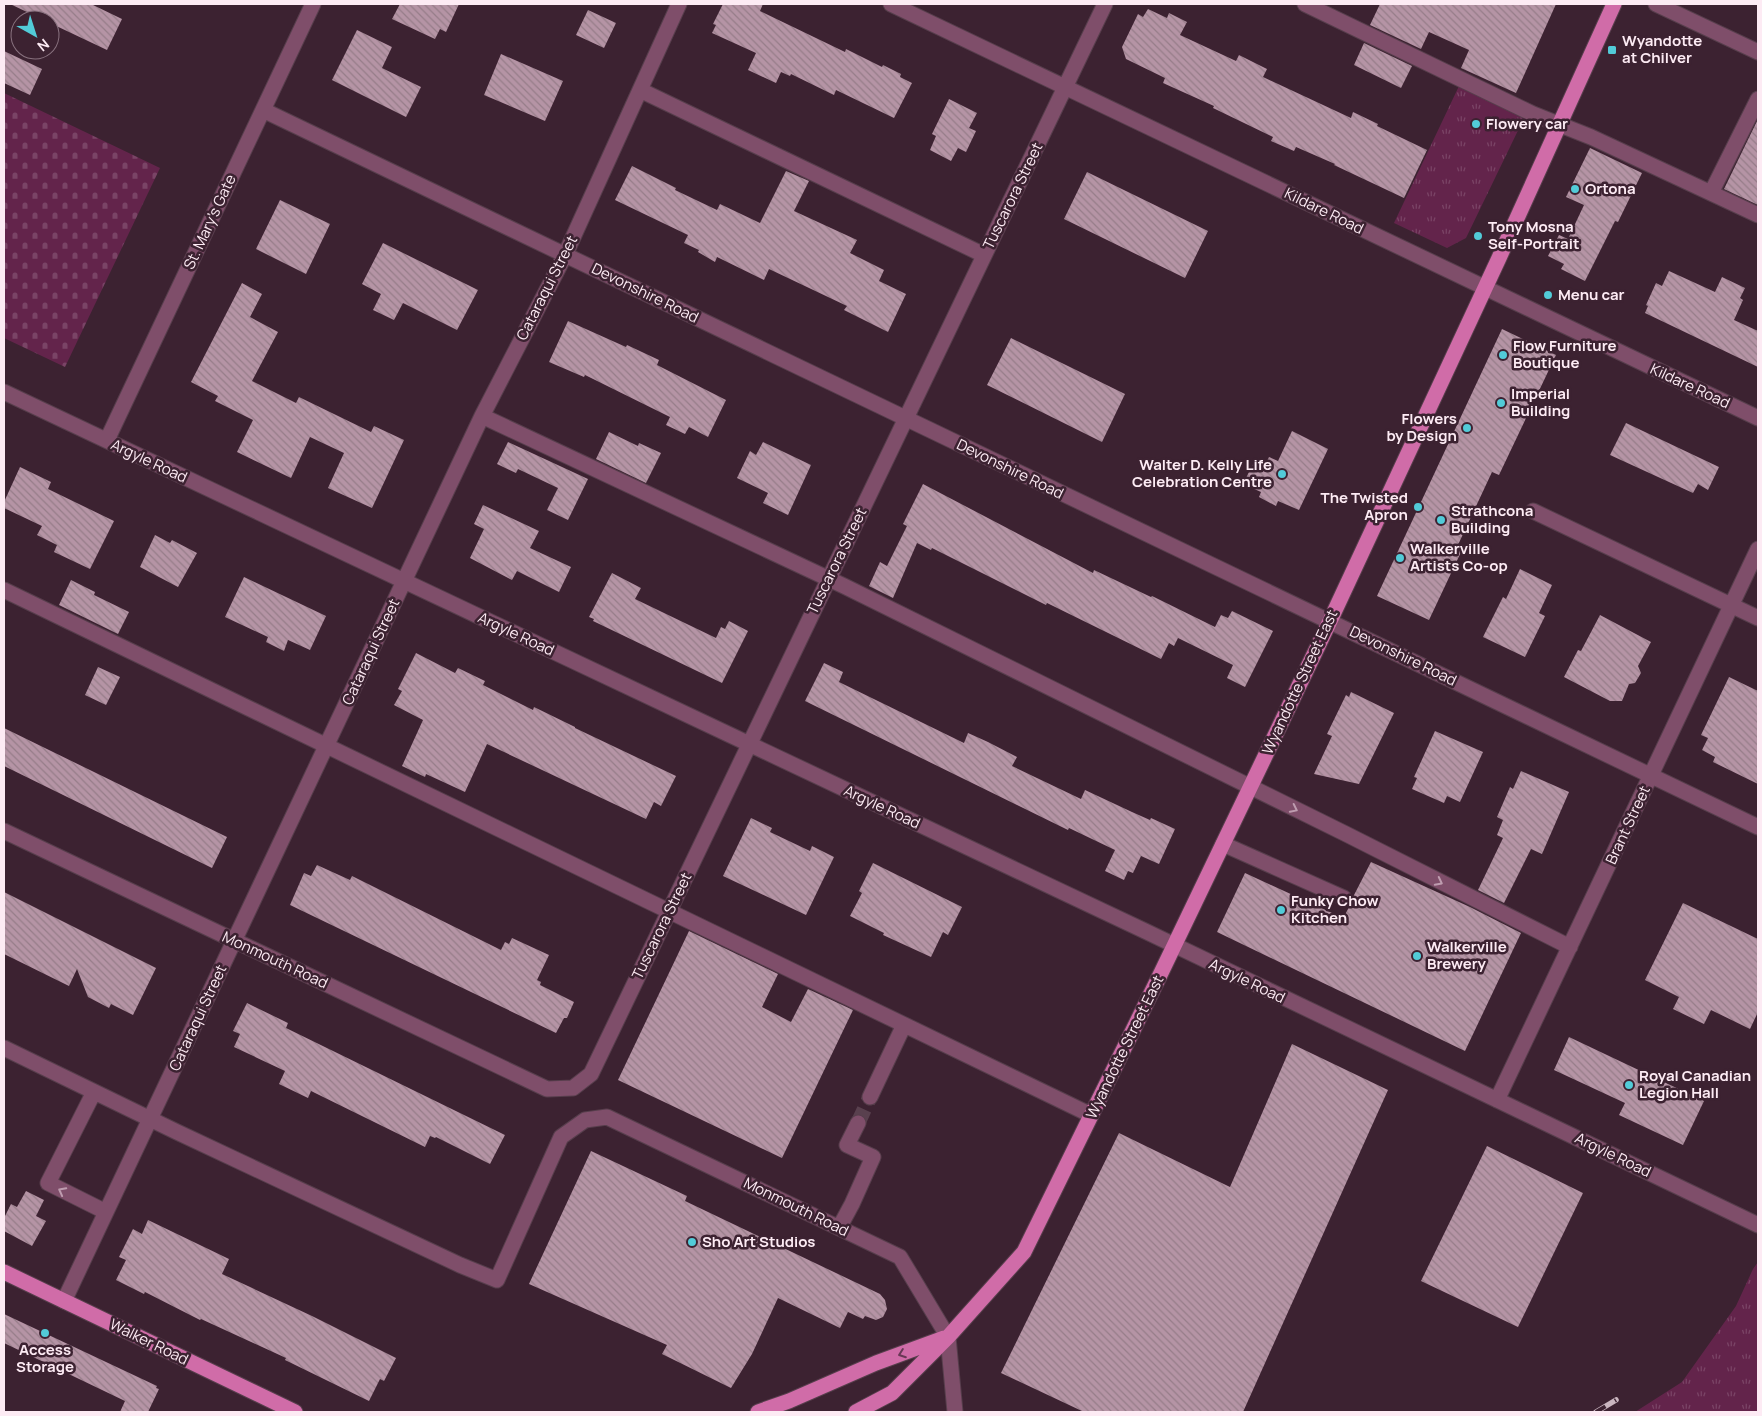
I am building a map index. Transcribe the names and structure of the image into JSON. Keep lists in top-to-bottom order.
{
  "streets": {
    "main road": ["Wyandotte Street East", "Walker Road"],
    "street": [
      "Tuscarora Street",
      "Kildare Road",
      "St. Mary's Gate",
      "Cataraqui Street",
      "Devonshire Road",
      "Argyle Road",
      "Brant Street",
      "Monmouth Road"
    ]
  },
  "crossings": [
    ["Tuscarora Street", "Kildare Road"],
    ["Tuscarora Street", "Devonshire Road"],
    ["Tuscarora Street", "Argyle Road"],
    ["Tuscarora Street", "Monmouth Road"],
    ["Kildare Road", "Wyandotte Street East"],
    ["St. Mary's Gate", "Devonshire Road"],
    ["St. Mary's Gate", "Argyle Road"],
    ["Cataraqui Street", "Devonshire Road"],
    ["Cataraqui Street", "Argyle Road"],
    ["Cataraqui Street", "Monmouth Road"],
    ["Cataraqui Street", "Walker Road"],
    ["Devonshire Road", "Wyandotte Street East"],
    ["Devonshire Road", "Brant Street"],
    ["Argyle Road", "Wyandotte Street East"],
    ["Argyle Road", "Brant Street"],
    ["Wyandotte Street East", "Monmouth Road"]
  ],
  "places": {
    "transit": ["Wyandotte at Chilver"],
    "other": [
      "Flowery car",
      "Ortona",
      "Tony Mosna Self-Portrait",
      "Menu car",
      "Flow Furniture Boutique",
      "Imperial Building",
      "Flowers by Design",
      "Walter D. Kelly Life Celebration Centre",
      "The Twisted Apron",
      "Strathcona Building",
      "Walkerville Artists Co-op",
      "Funky Chow Kitchen",
      "Walkerville Brewery",
      "Royal Canadian Legion Hall",
      "Sho Art Studios",
      "Access Storage"
    ]
  },
  "north": "bottom right"
}
